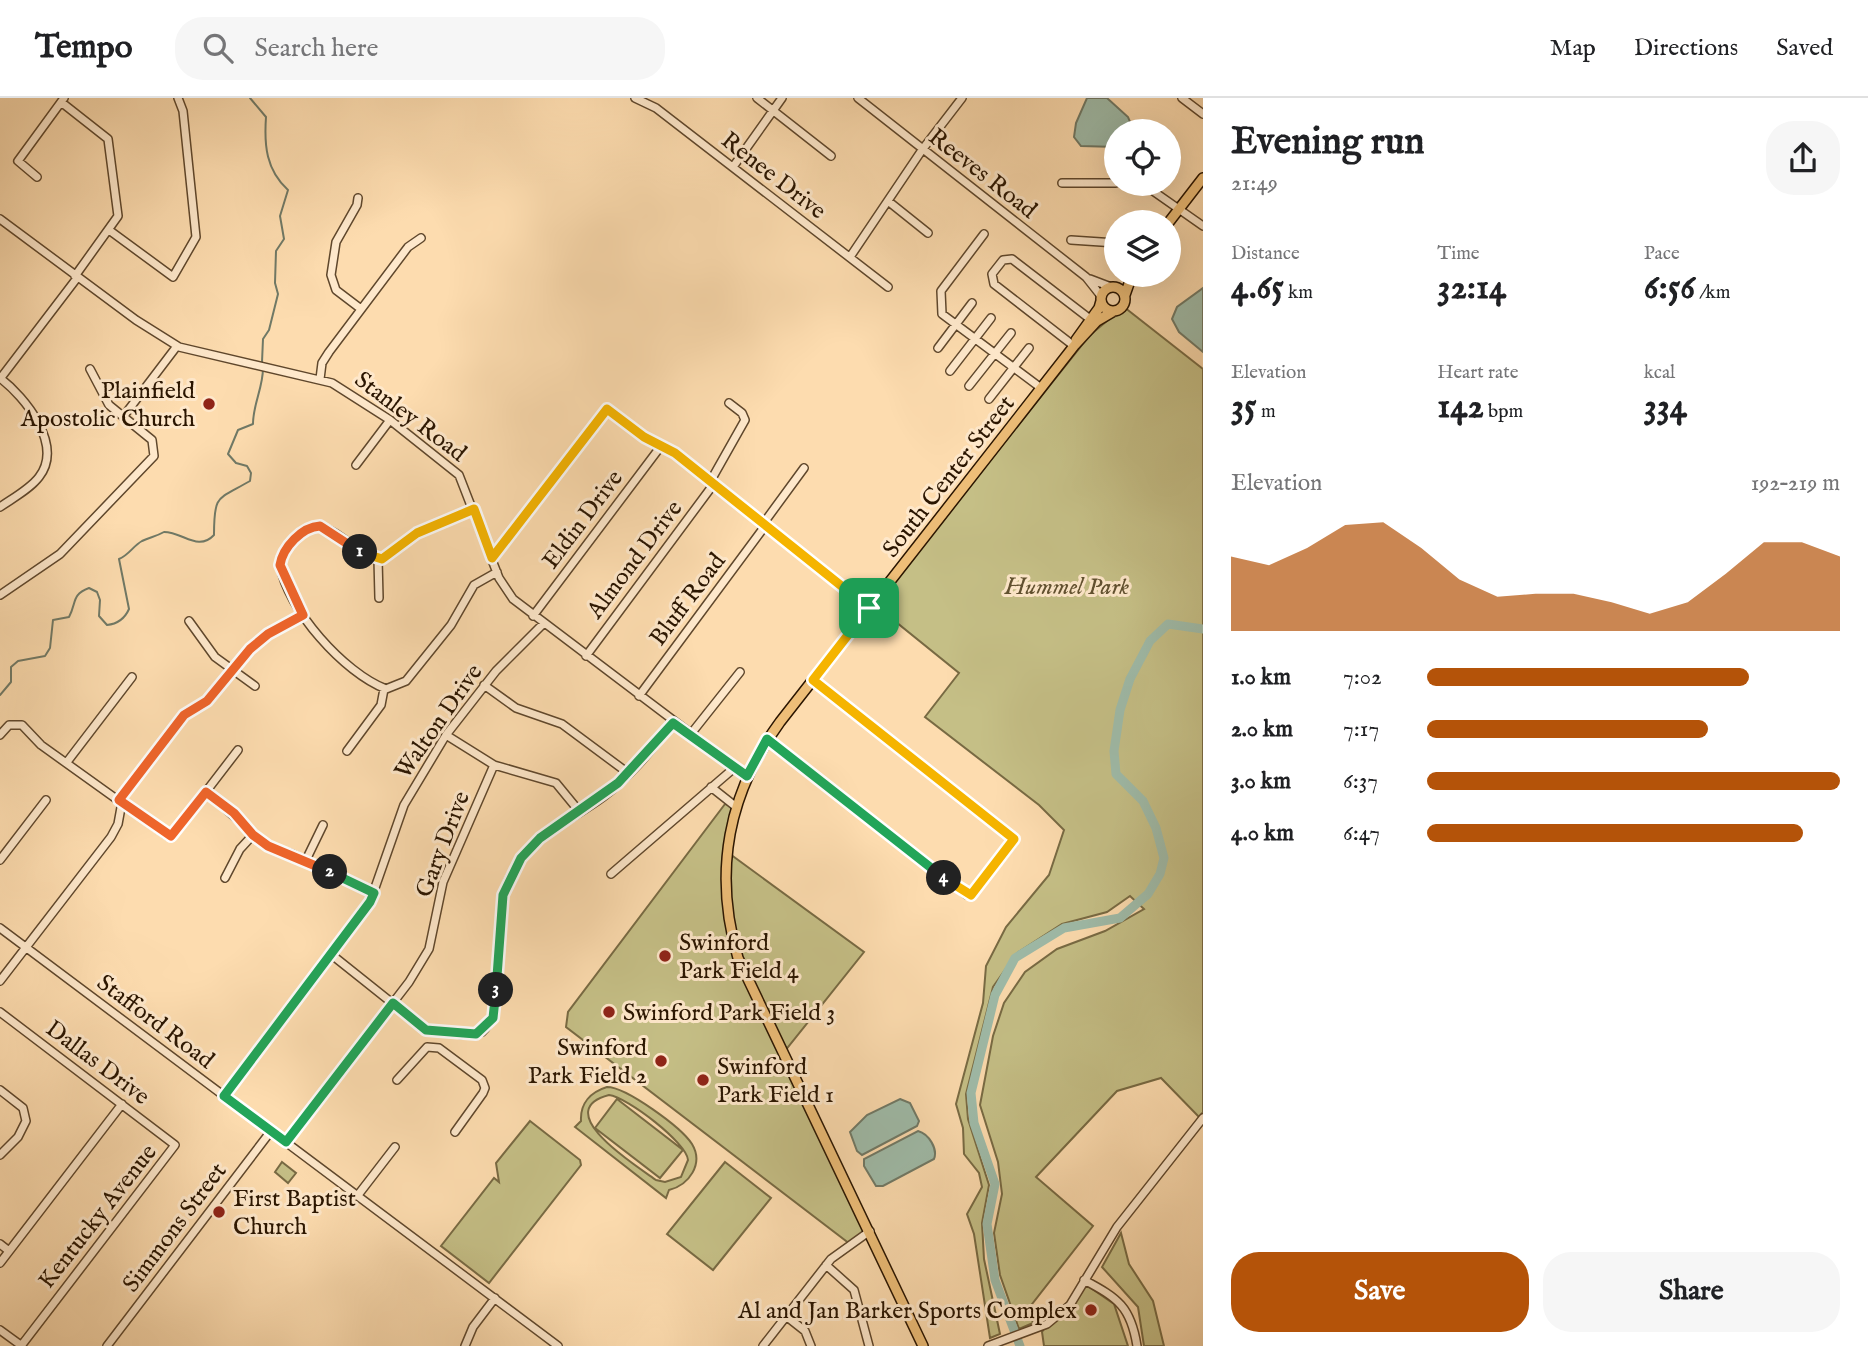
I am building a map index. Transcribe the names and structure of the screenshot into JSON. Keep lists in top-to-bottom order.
{
  "streets": {
    "main road": ["South Center Street"],
    "street": [
      "Reeves Road",
      "Renee Drive",
      "Stanley Road",
      "Eldin Drive",
      "Almond Drive",
      "Bluff Road",
      "Walton Drive",
      "Gary Drive",
      "Stafford Road",
      "Dallas Drive",
      "Kentucky Avenue",
      "Simmons Street"
    ]
  },
  "crossings": [
    ["Reeves Road", "South Center Street"],
    ["Stanley Road", "South Center Street"],
    ["Stanley Road", "Eldin Drive"],
    ["Stanley Road", "Almond Drive"],
    ["Stanley Road", "Bluff Road"],
    ["Stanley Road", "Walton Drive"],
    ["Walton Drive", "Stafford Road"],
    ["Gary Drive", "Stafford Road"],
    ["Stafford Road", "Simmons Street"],
    ["Dallas Drive", "Kentucky Avenue"]
  ],
  "parks": ["Hummel Park"],
  "places": [
    "Plainfield Apostolic Church",
    "Swinford Park Field 4",
    "Swinford Park Field 3",
    "Swinford Park Field 2",
    "Swinford Park Field 1",
    "First Baptist Church",
    "Al and Jan Barker Sports Complex"
  ],
  "page": {
    "header": "Tempo",
    "search": "Search here",
    "nav": ["Map", "Directions", "Saved"],
    "heading": ["Evening run", "21:49"],
    "stats": [
      ["Distance", "4.65 km"],
      ["Time", "32:14"],
      ["Pace", "6:56 /km"],
      ["Elevation", "35 m"],
      ["Heart rate", "142 bpm"],
      ["kcal", "334"]
    ],
    "chart": ["Elevation", "192–219 m"],
    "pins": [
      "1",
      "2",
      "4",
      "3"
    ],
    "list": [
      {
        "name": "1.0 km",
        "note": "7:02"
      },
      {
        "name": "2.0 km",
        "note": "7:17"
      },
      {
        "name": "3.0 km",
        "note": "6:37"
      },
      {
        "name": "4.0 km",
        "note": "6:47"
      }
    ],
    "buttons": ["Save", "Share"]
  }
}
